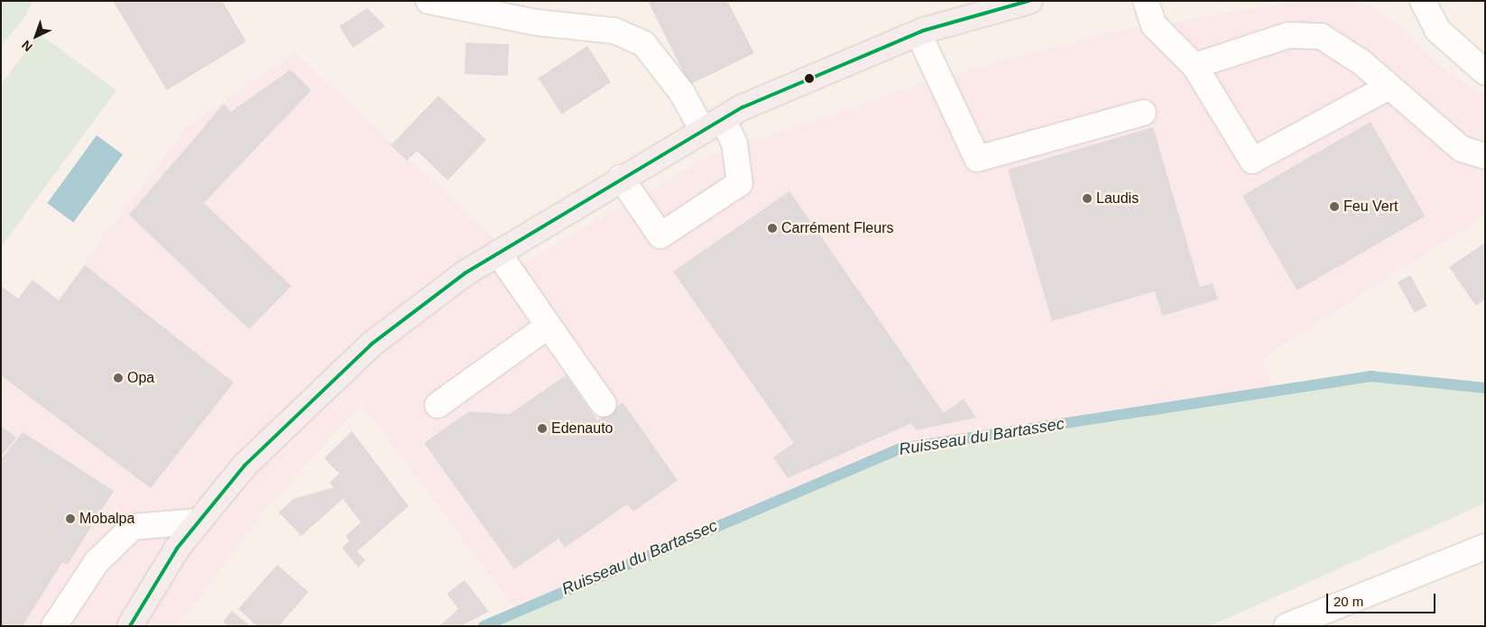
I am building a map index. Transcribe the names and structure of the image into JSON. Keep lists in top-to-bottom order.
{
  "water": ["Ruisseau du Bartassec"],
  "places": [
    "Laudis",
    "Feu Vert",
    "Carrément Fleurs",
    "Opa",
    "Edenauto",
    "Mobalpa"
  ],
  "scale_bar": "20 m",
  "north": "bottom left"
}
